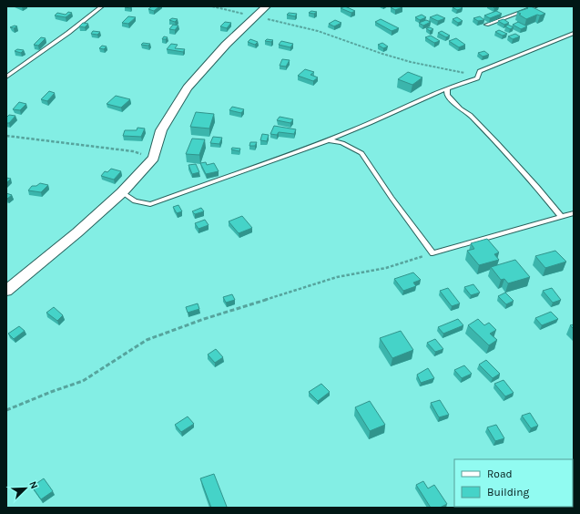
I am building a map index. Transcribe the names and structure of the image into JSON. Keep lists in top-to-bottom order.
{
  "legend": ["Road", "Building"],
  "north": "top right"
}
